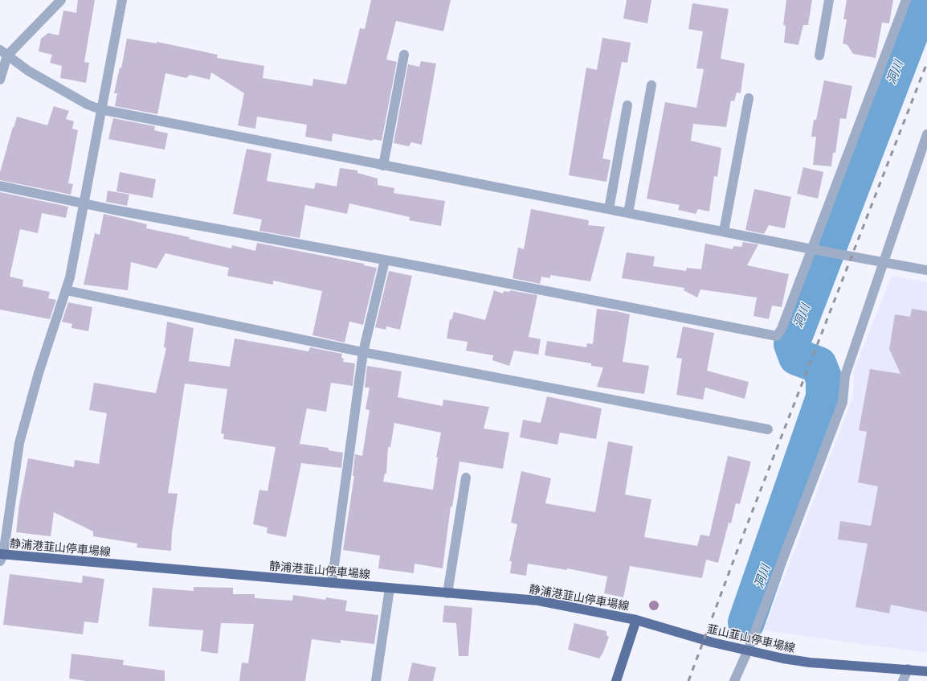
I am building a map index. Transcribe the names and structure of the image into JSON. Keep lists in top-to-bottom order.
{
  "streets": {
    "main road": ["静浦港韮山停車場線", "韮山韮山停車場線"]
  },
  "crossings": [
    ["静浦港韮山停車場線", "韮山韮山停車場線"]
  ],
  "water": ["洞川"]
}
